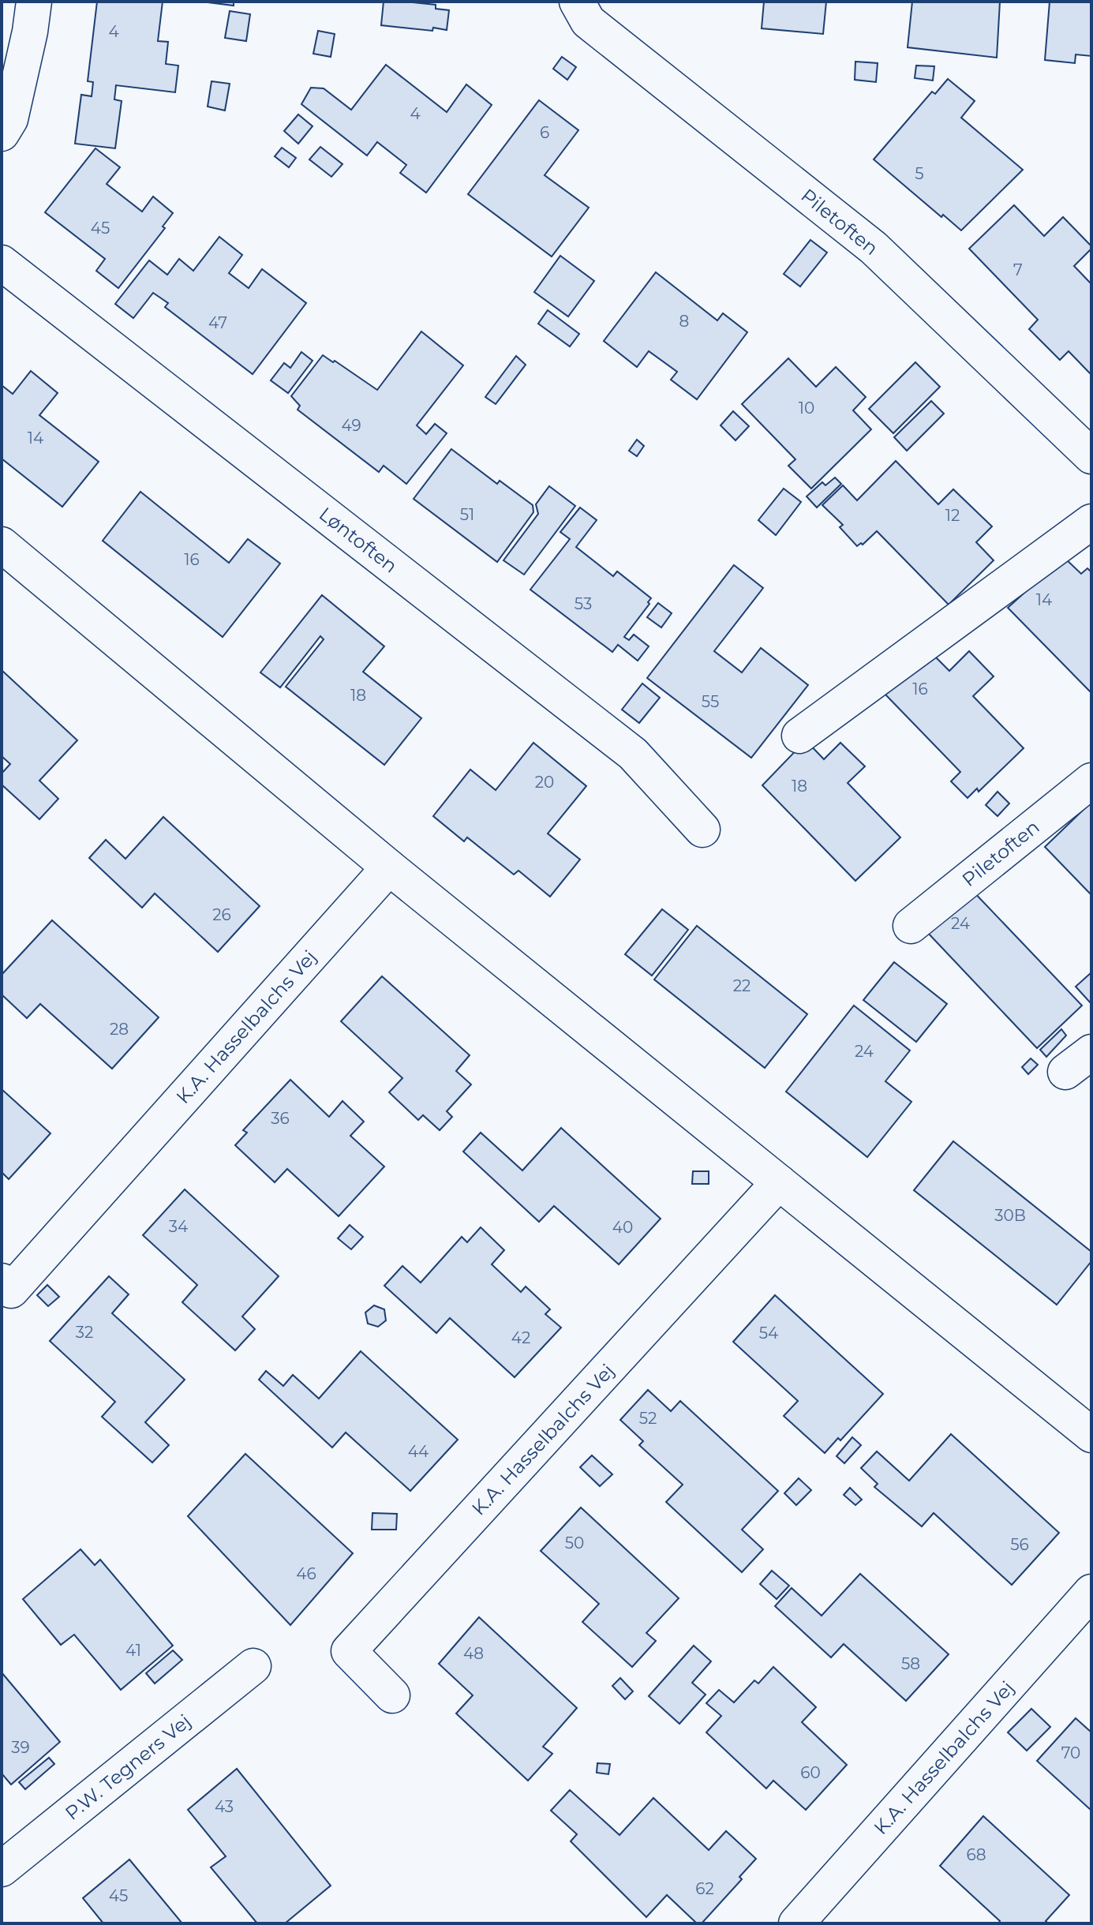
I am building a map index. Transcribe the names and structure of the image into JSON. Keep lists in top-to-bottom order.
{
  "streets": {
    "street": [
      "Piletoften",
      "Løntoften",
      "K.A. Hasselbalchs Vej",
      "P.W. Tegners Vej"
    ]
  },
  "house_numbers": [
    "4",
    "4",
    "6",
    "5",
    "45",
    "7",
    "8",
    "47",
    "10",
    "49",
    "14",
    "51",
    "12",
    "16",
    "14",
    "53",
    "16",
    "18",
    "55",
    "20",
    "18",
    "26",
    "24",
    "22",
    "28",
    "24",
    "36",
    "30B",
    "34",
    "40",
    "32",
    "54",
    "42",
    "52",
    "44",
    "50",
    "56",
    "46",
    "41",
    "48",
    "58",
    "39",
    "70",
    "60",
    "43",
    "68",
    "62",
    "45"
  ]
}
